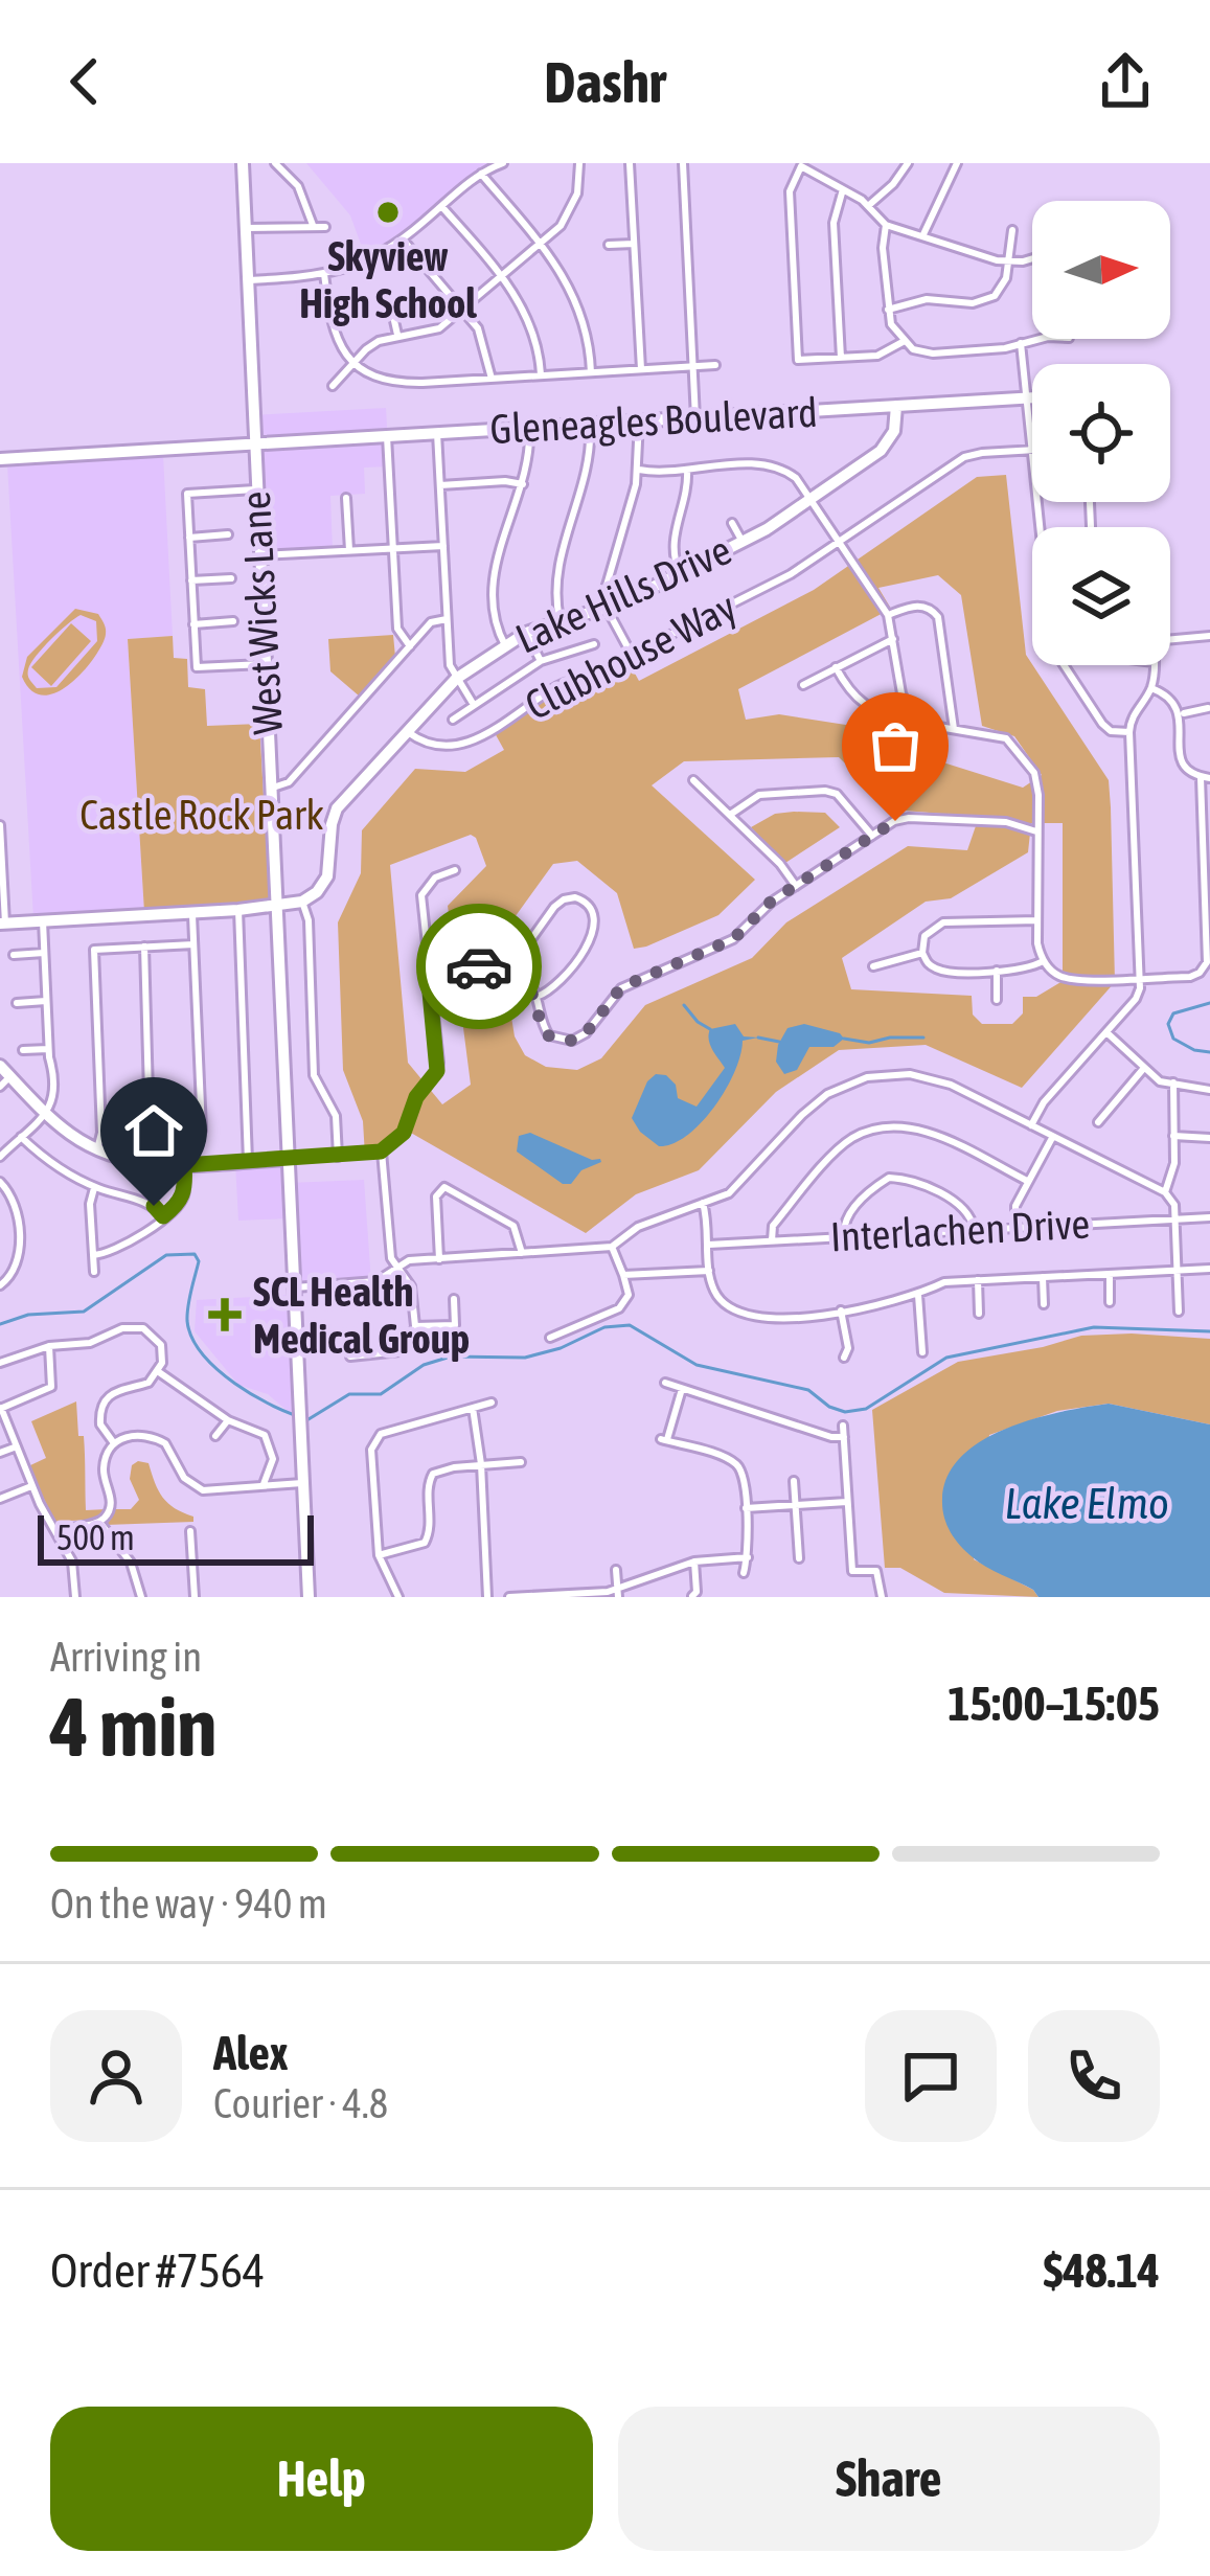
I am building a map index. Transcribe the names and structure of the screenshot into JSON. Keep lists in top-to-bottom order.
{
  "streets": {
    "street": [
      "Gleneagles Boulevard",
      "Lake Hills Drive",
      "West Wicks Lane",
      "Clubhouse Way",
      "Interlachen Drive"
    ]
  },
  "crossings": [
    ["Gleneagles Boulevard", "Lake Hills Drive"],
    ["Gleneagles Boulevard", "West Wicks Lane"],
    ["Lake Hills Drive", "Clubhouse Way"]
  ],
  "water": ["Lake Elmo"],
  "parks": ["Castle Rock Park"],
  "places": {
    "other": ["Skyview High School"],
    "health": ["SCL Health Medical Group"]
  },
  "scale_bar": "500 m",
  "north": "right",
  "page": {
    "header": "Dashr",
    "scale": "500 m",
    "heading": ["4 min", "Arriving in", "15:00–15:05"],
    "panel": [
      "Alex",
      "Courier · 4.8",
      "Order #7564",
      "$48.14"
    ],
    "bar": "On the way · 940 m",
    "buttons": ["Help", "Share"]
  }
}
